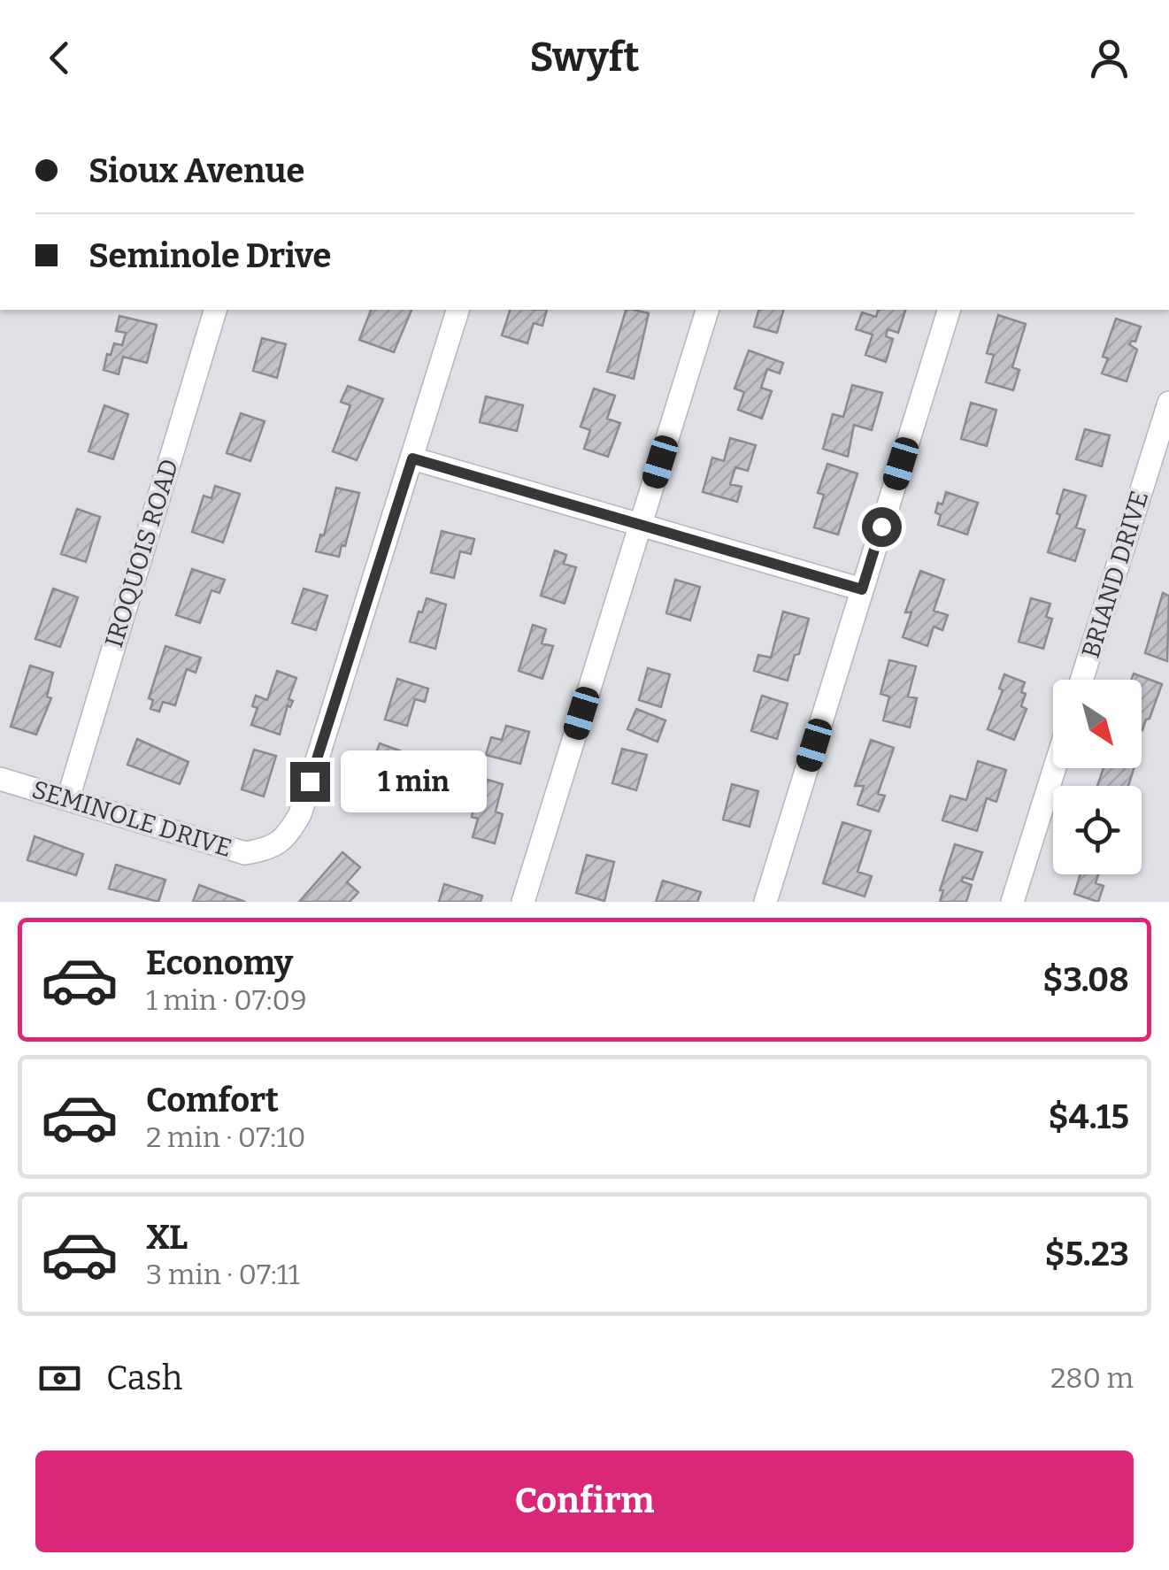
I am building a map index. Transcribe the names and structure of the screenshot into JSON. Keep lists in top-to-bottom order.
{
  "streets": {
    "street": ["IROQUOIS ROAD", "BRIAND DRIVE", "SEMINOLE DRIVE"]
  },
  "crossings": [
    ["IROQUOIS ROAD", "SEMINOLE DRIVE"]
  ],
  "north": "bottom right",
  "page": {
    "header": "Swyft",
    "banner": ["Sioux Avenue", "Seminole Drive"],
    "bubble": "1 min",
    "list": [
      {
        "name": "Economy",
        "note": "1 min · 07:09",
        "value": "$3.08"
      },
      {
        "name": "Comfort",
        "note": "2 min · 07:10",
        "value": "$4.15"
      },
      {
        "name": "XL",
        "note": "3 min · 07:11",
        "value": "$5.23"
      }
    ],
    "pay": ["Cash", "280 m"],
    "buttons": "Confirm"
  }
}
